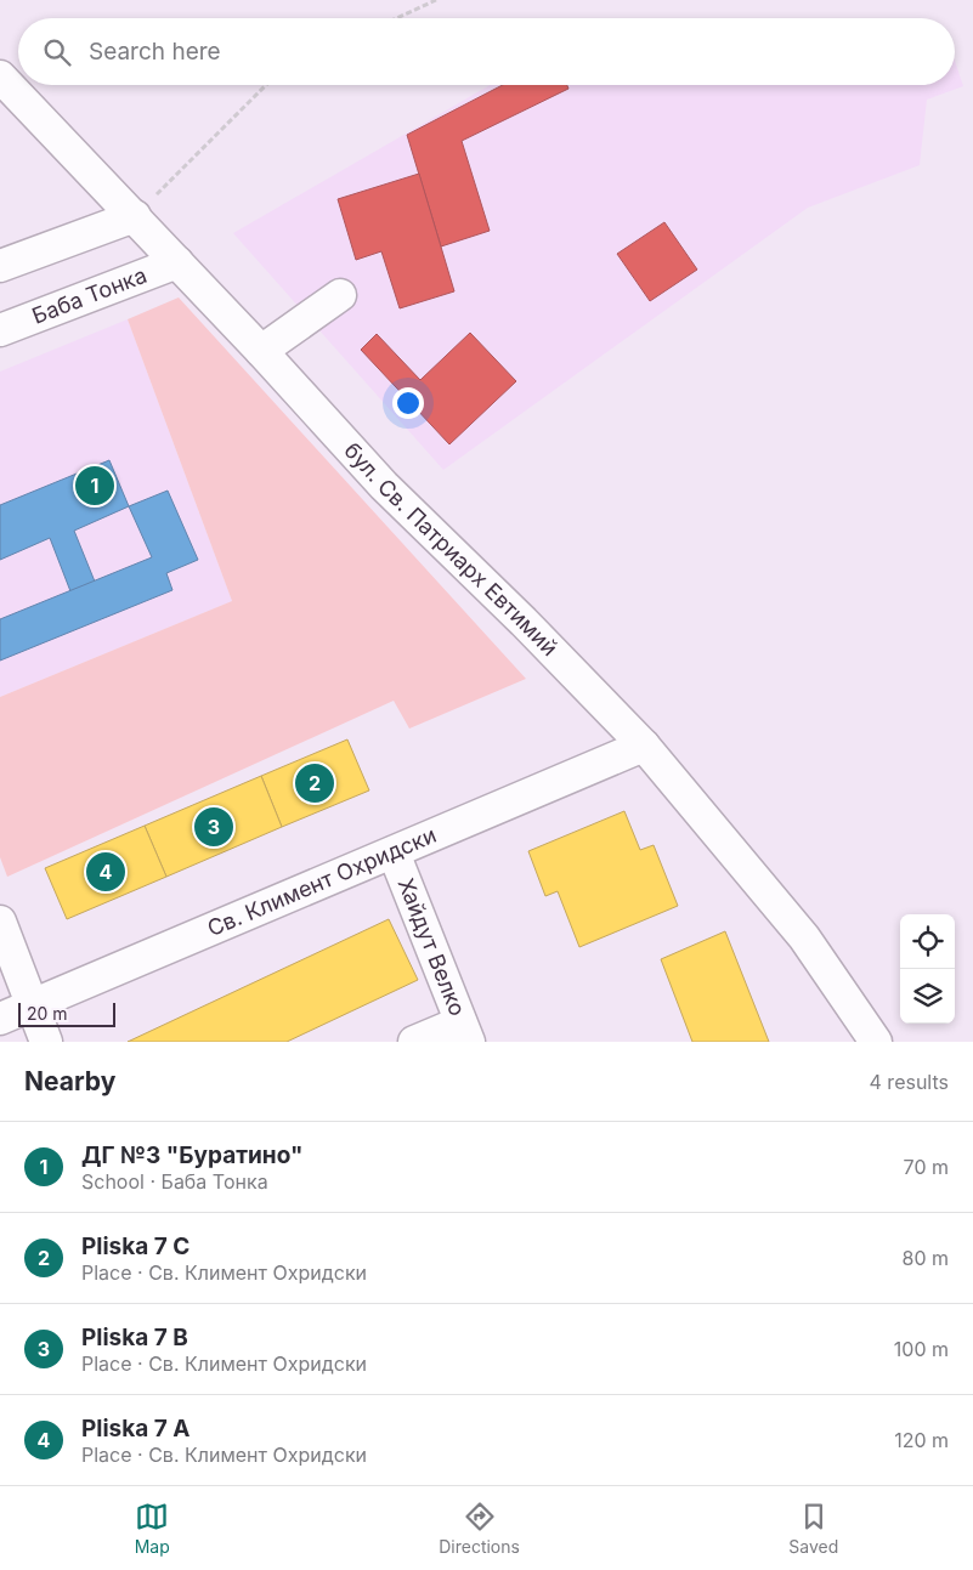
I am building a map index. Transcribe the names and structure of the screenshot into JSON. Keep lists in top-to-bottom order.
{
  "streets": {
    "street": [
      "Баба Тонка",
      "бул. Св. Патриарх Евтимий",
      "Св. Климент Охридски",
      "Хайдут Велко"
    ]
  },
  "crossings": [
    ["Баба Тонка", "бул. Св. Патриарх Евтимий"],
    ["бул. Св. Патриарх Евтимий", "Св. Климент Охридски"],
    ["Св. Климент Охридски", "Хайдут Велко"]
  ],
  "scale_bar": "20 m",
  "page": {
    "search": "Search here",
    "pins": [
      "1",
      "2",
      "3",
      "4"
    ],
    "scale": "20 m",
    "heading": ["Nearby", "4 results"],
    "list": [
      {
        "mark": "1",
        "name": "ДГ №3 \"Буратино\"",
        "note": "School · Баба Тонка",
        "value": "70 m"
      },
      {
        "mark": "2",
        "name": "Pliska 7 C",
        "note": "Place · Св. Климент Охридски",
        "value": "80 m"
      },
      {
        "mark": "3",
        "name": "Pliska 7 B",
        "note": "Place · Св. Климент Охридски",
        "value": "100 m"
      },
      {
        "mark": "4",
        "name": "Pliska 7 A",
        "note": "Place · Св. Климент Охридски",
        "value": "120 m"
      }
    ],
    "nav": ["Map", "Directions", "Saved"]
  }
}
